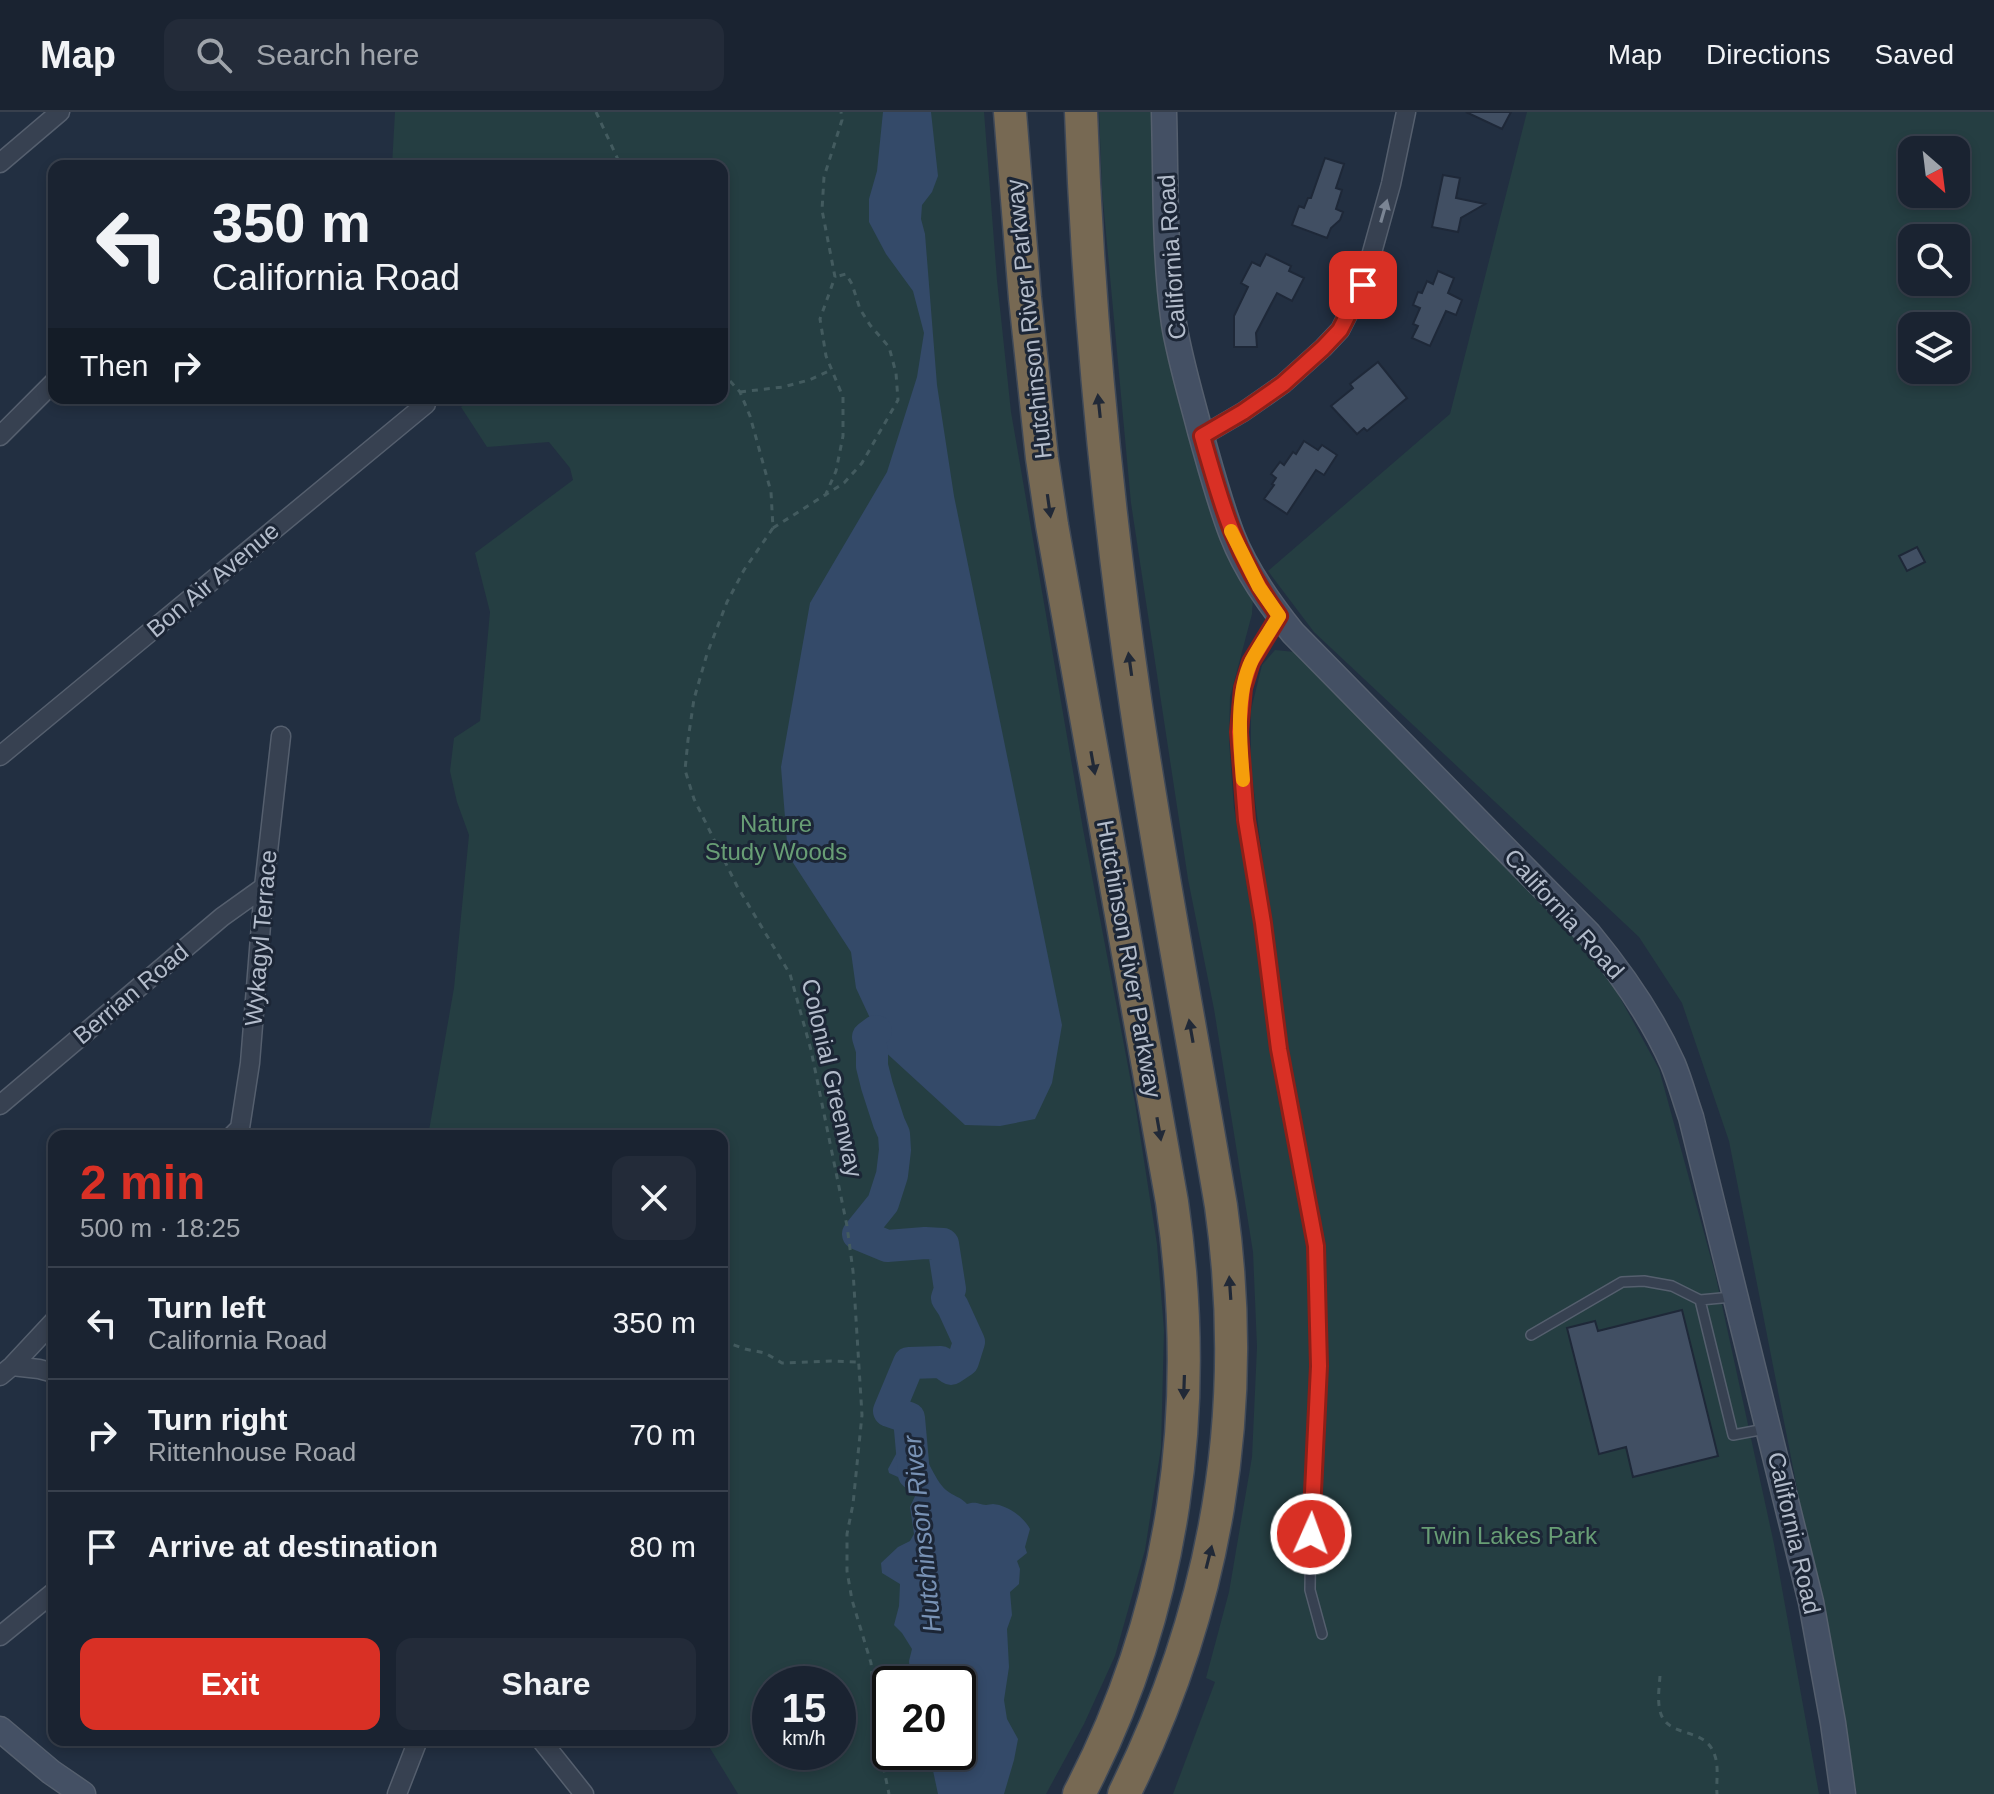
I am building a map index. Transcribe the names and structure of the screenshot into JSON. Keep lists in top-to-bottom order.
{
  "streets": {
    "highway": ["Hutchinson River Parkway"],
    "main road": ["California Road"],
    "street": ["Bon Air Avenue", "Wykagyl Terrace", "Berrian Road"],
    "path": ["Colonial Greenway"]
  },
  "crossings": [
    ["Wykagyl Terrace", "Berrian Road"]
  ],
  "water": ["Hutchinson River"],
  "parks": ["Nature Study Woods", "Twin Lakes Park"],
  "north": "bottom right",
  "page": {
    "header": "Map",
    "search": "Search here",
    "nav": ["Map", "Directions", "Saved"],
    "turn": ["350 m", "California Road"],
    "then": "Then",
    "heading": ["2 min", "500 m · 18:25"],
    "list": [
      {
        "name": "Turn left",
        "note": "California Road",
        "value": "350 m"
      },
      {
        "name": "Turn right",
        "note": "Rittenhouse Road",
        "value": "70 m"
      },
      {
        "name": "Arrive at destination",
        "value": "80 m"
      }
    ],
    "buttons": ["Exit", "Share"],
    "speed": "15 km/h",
    "limit": "20"
  }
}
